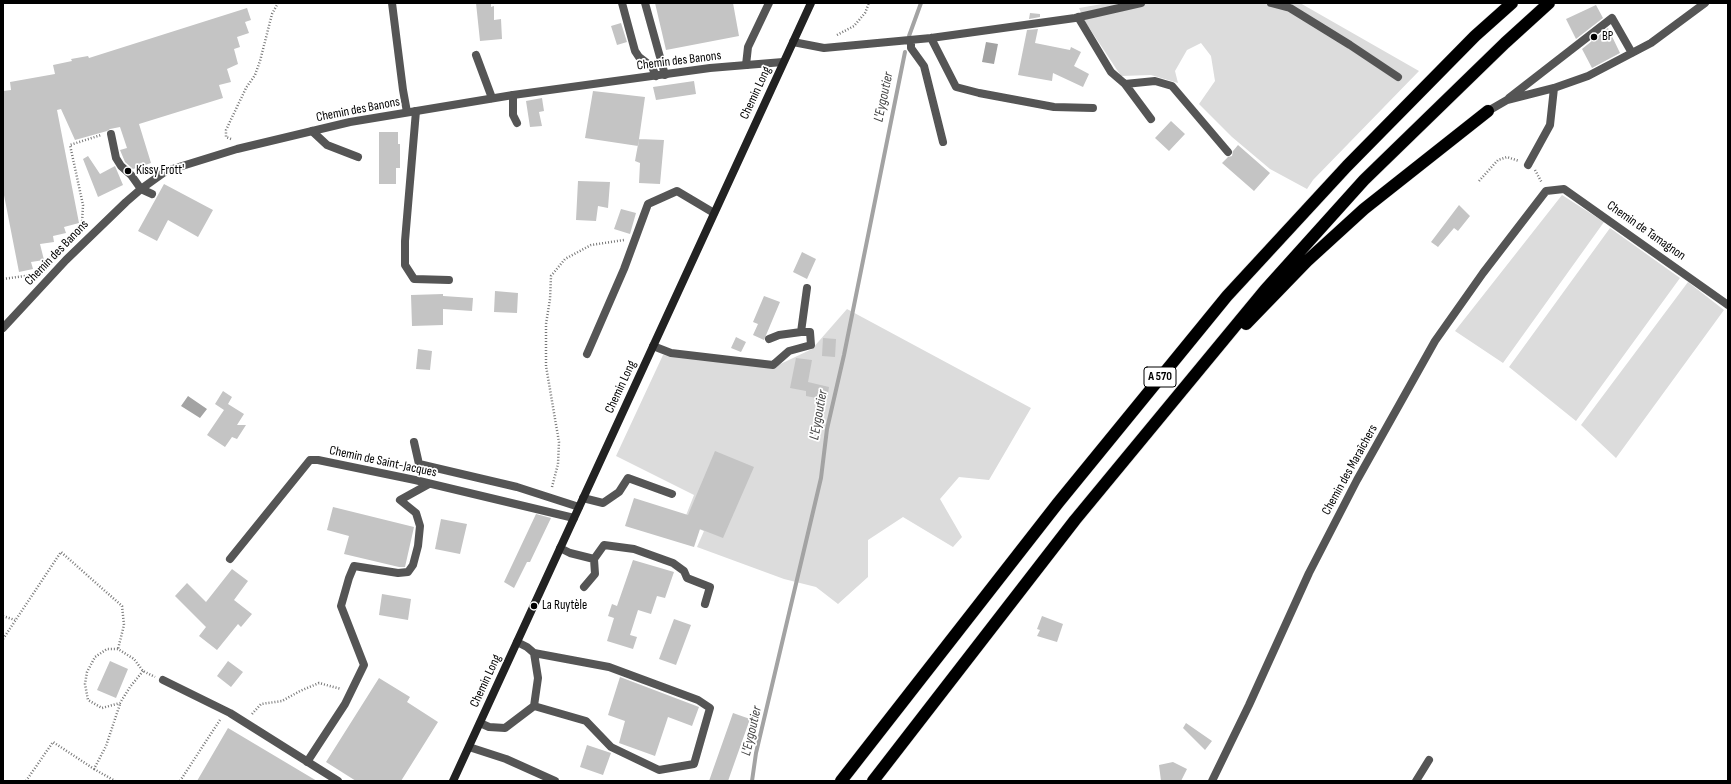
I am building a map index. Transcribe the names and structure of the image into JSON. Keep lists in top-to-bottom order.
{
  "streets": {
    "highway": ["A 570"],
    "main road": ["Chemin Long"],
    "street": [
      "Chemin des Banons",
      "Chemin de Tamagnon",
      "Chemin de Saint-Jacques",
      "Chemin des Maraîchers"
    ]
  },
  "crossings": [
    ["Chemin des Banons", "Chemin Long"],
    ["Chemin Long", "Chemin de Saint-Jacques"],
    ["Chemin de Tamagnon", "Chemin des Maraîchers"]
  ],
  "water": ["L'Eygoutier"],
  "places": ["BP", "Kissy Frott'", "La Ruytèle"]
}
